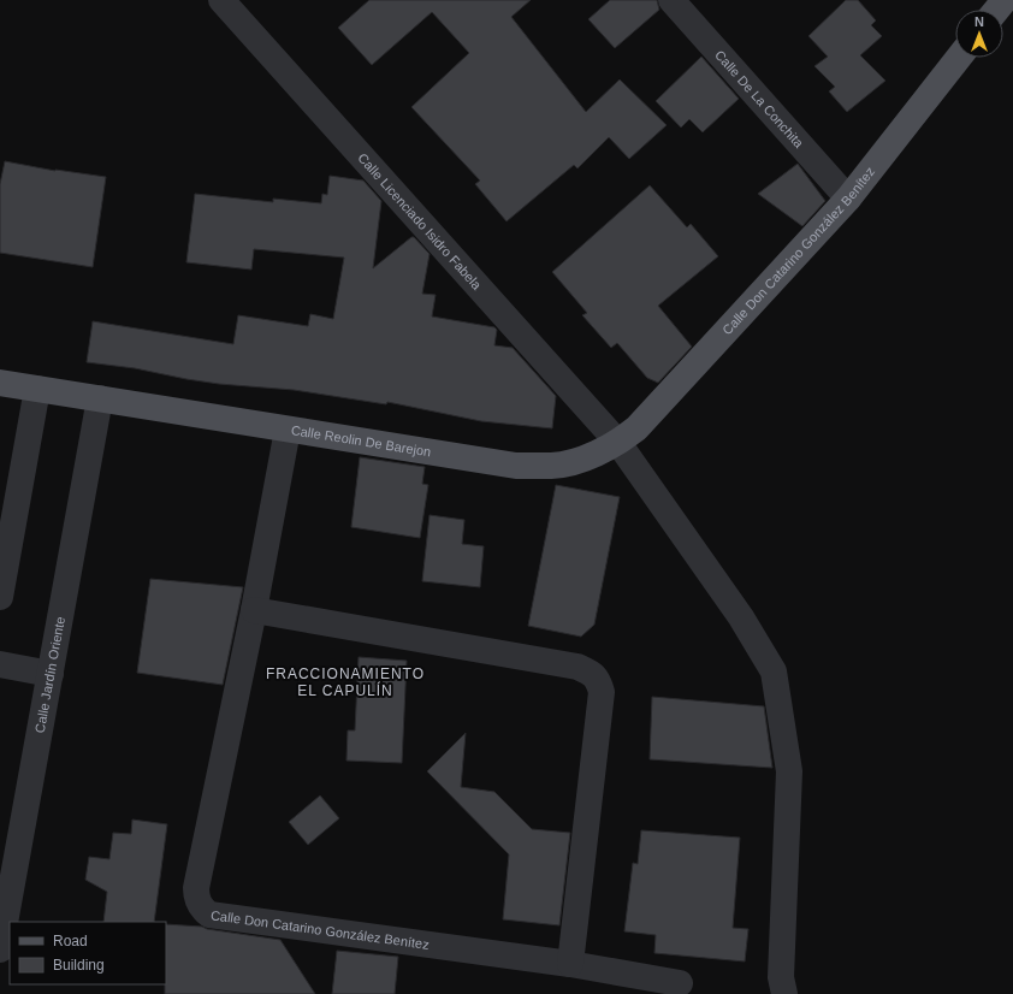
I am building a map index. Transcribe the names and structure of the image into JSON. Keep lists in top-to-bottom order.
{
  "streets": {
    "main road": ["Calle Don Catarino González Benítez", "Calle Reolin De Barejon"],
    "street": ["Calle De La Conchita", "Calle Licenciado Isidro Fabela", "Calle Jardín Oriente"]
  },
  "crossings": [
    ["Calle De La Conchita", "Calle Don Catarino González Benítez"],
    ["Calle Licenciado Isidro Fabela", "Calle Don Catarino González Benítez"],
    ["Calle Licenciado Isidro Fabela", "Calle Reolin De Barejon"],
    ["Calle Don Catarino González Benítez", "Calle Reolin De Barejon"],
    ["Calle Reolin De Barejon", "Calle Jardín Oriente"]
  ],
  "districts": ["FRACCIONAMIENTO EL CAPULÍN"],
  "legend": ["Road", "Building"],
  "north": "top"
}
